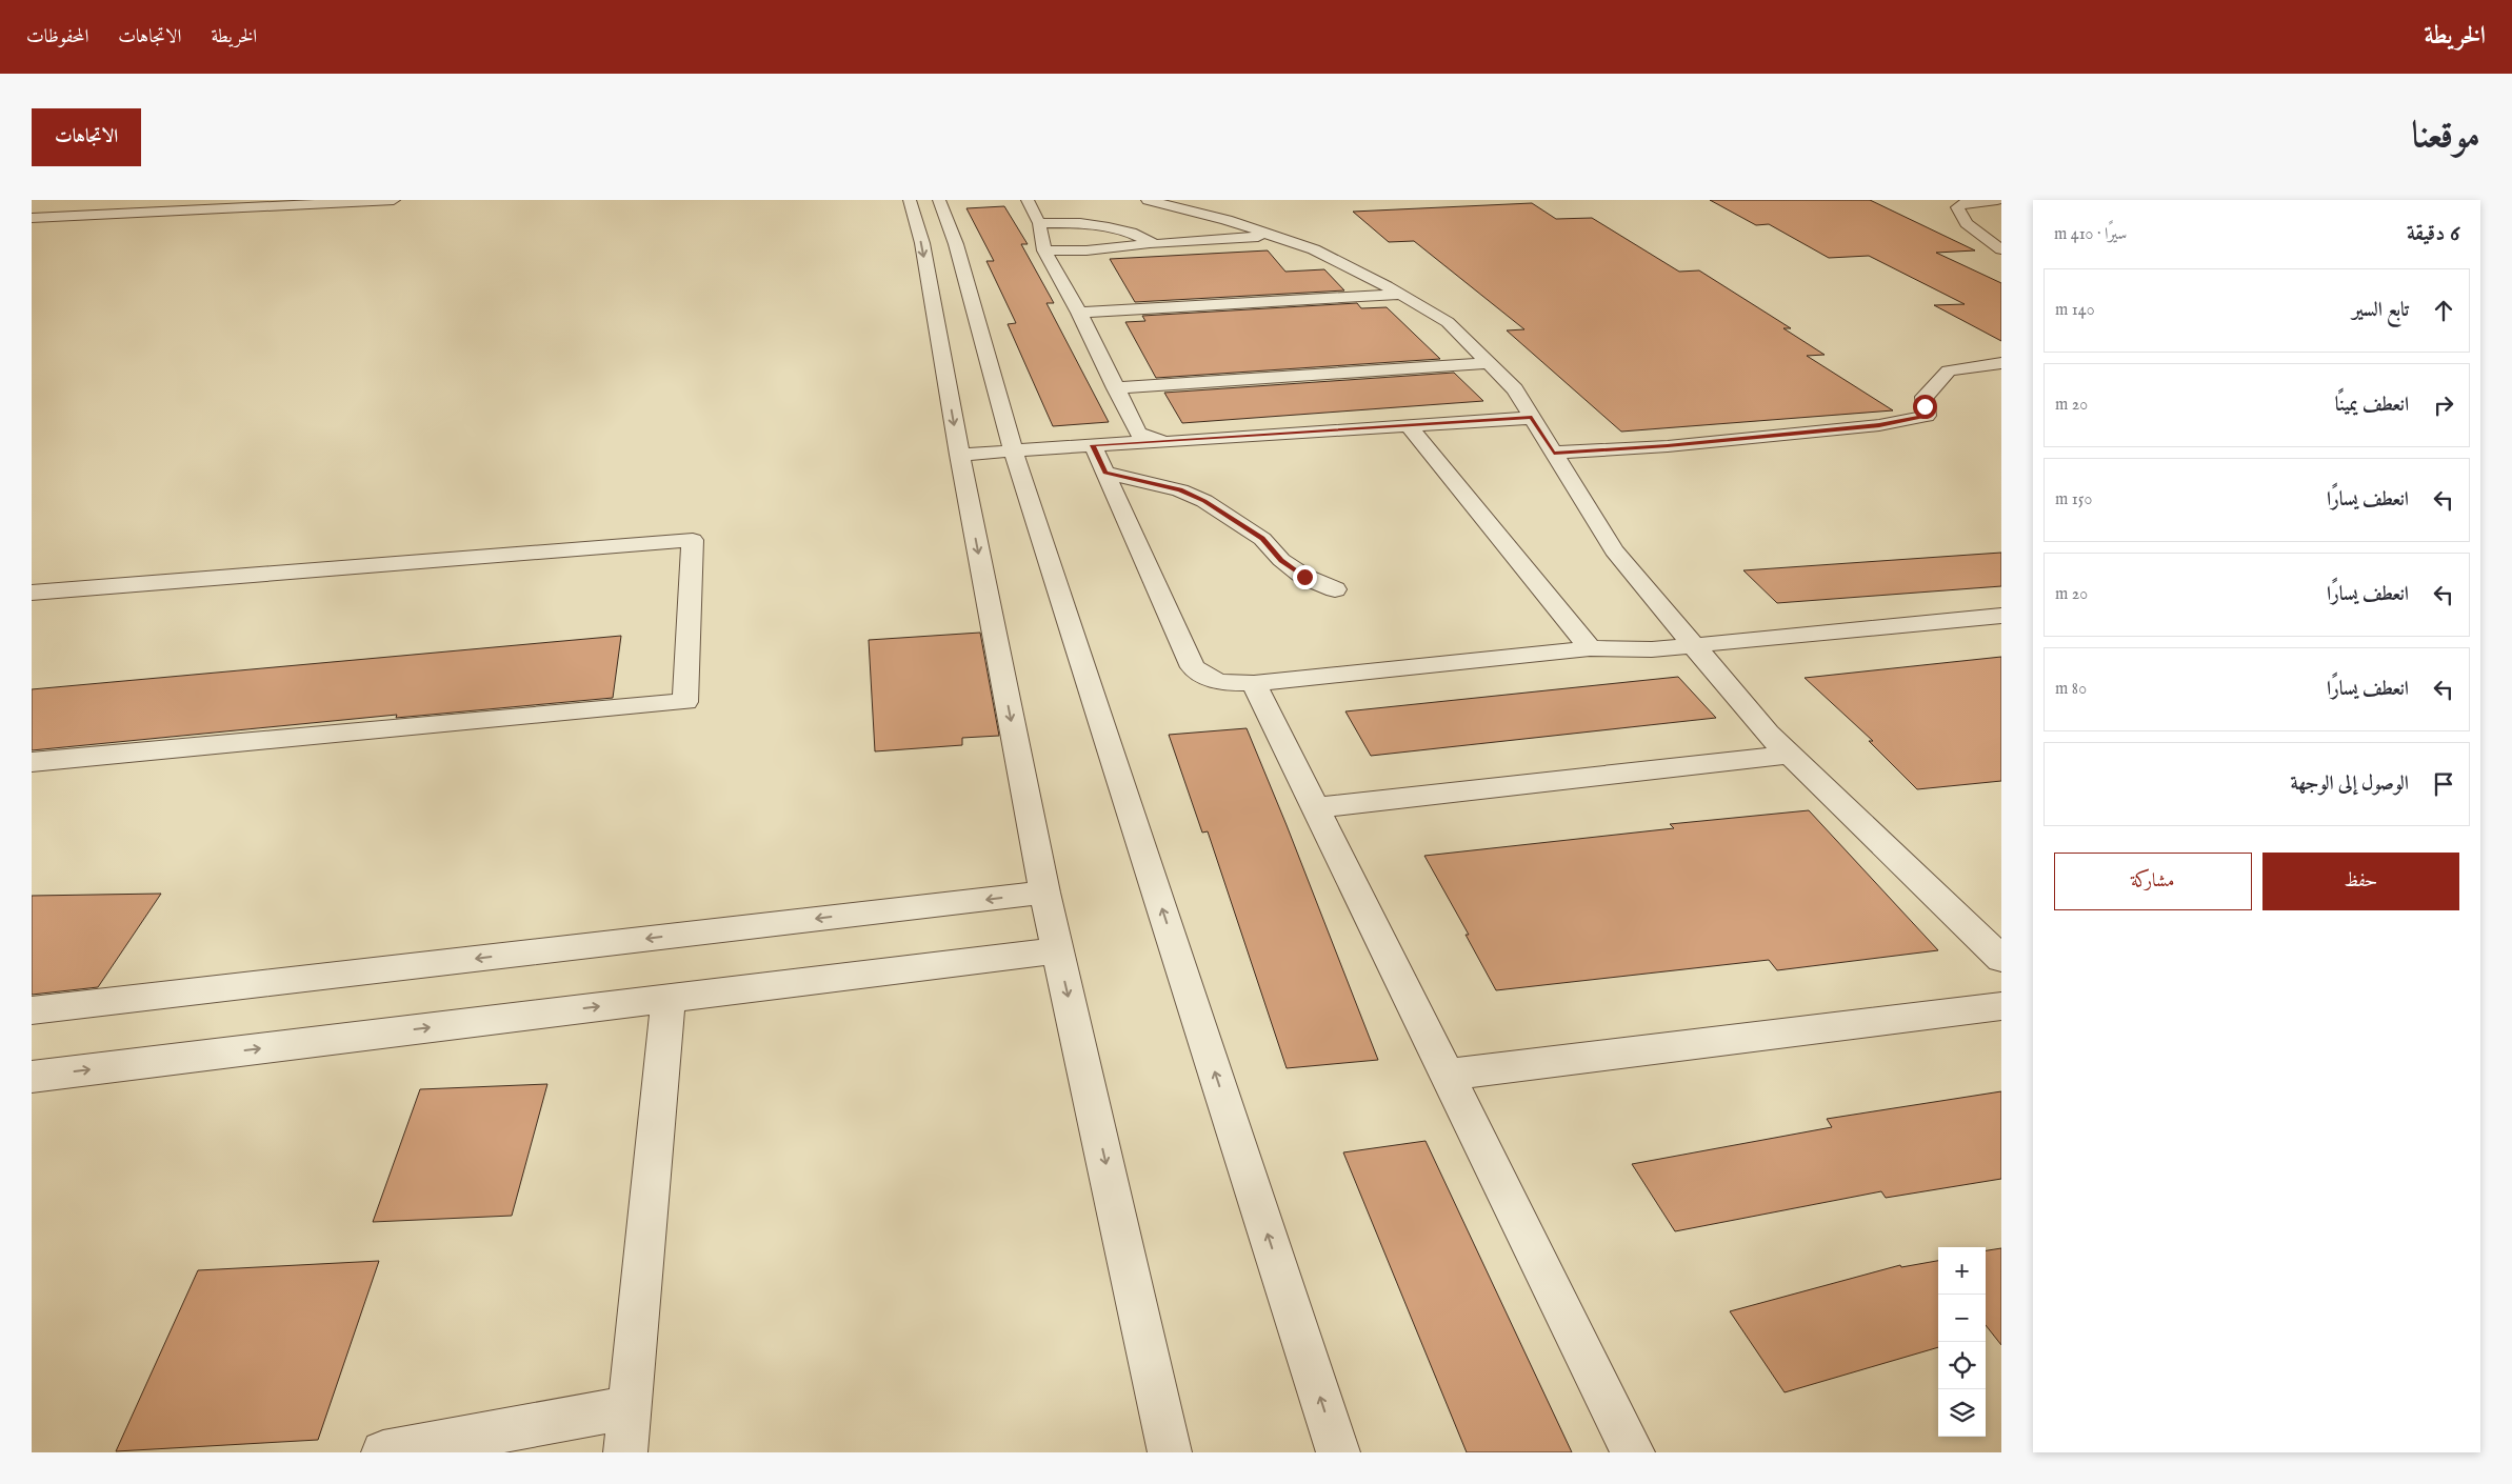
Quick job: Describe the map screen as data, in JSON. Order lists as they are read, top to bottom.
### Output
{
  "page": {
    "header": "الخريطة",
    "nav": ["الخريطة", "الاتجاهات", "المحفوظات"],
    "title": "موقعنا",
    "buttons": [
      "الاتجاهات",
      ["حفظ", "مشاركة"]
    ],
    "heading": ["6 دقيقة", "سيرًا · 410 m"],
    "list": [
      ["تابع السير", "140 m"],
      ["انعطف يمينًا", "20 m"],
      ["انعطف يسارًا", "150 m"],
      ["انعطف يسارًا", "20 m"],
      ["انعطف يسارًا", "80 m"],
      "الوصول إلى الوجهة"
    ],
    "map_buttons": ["+", "−"]
  }
}
